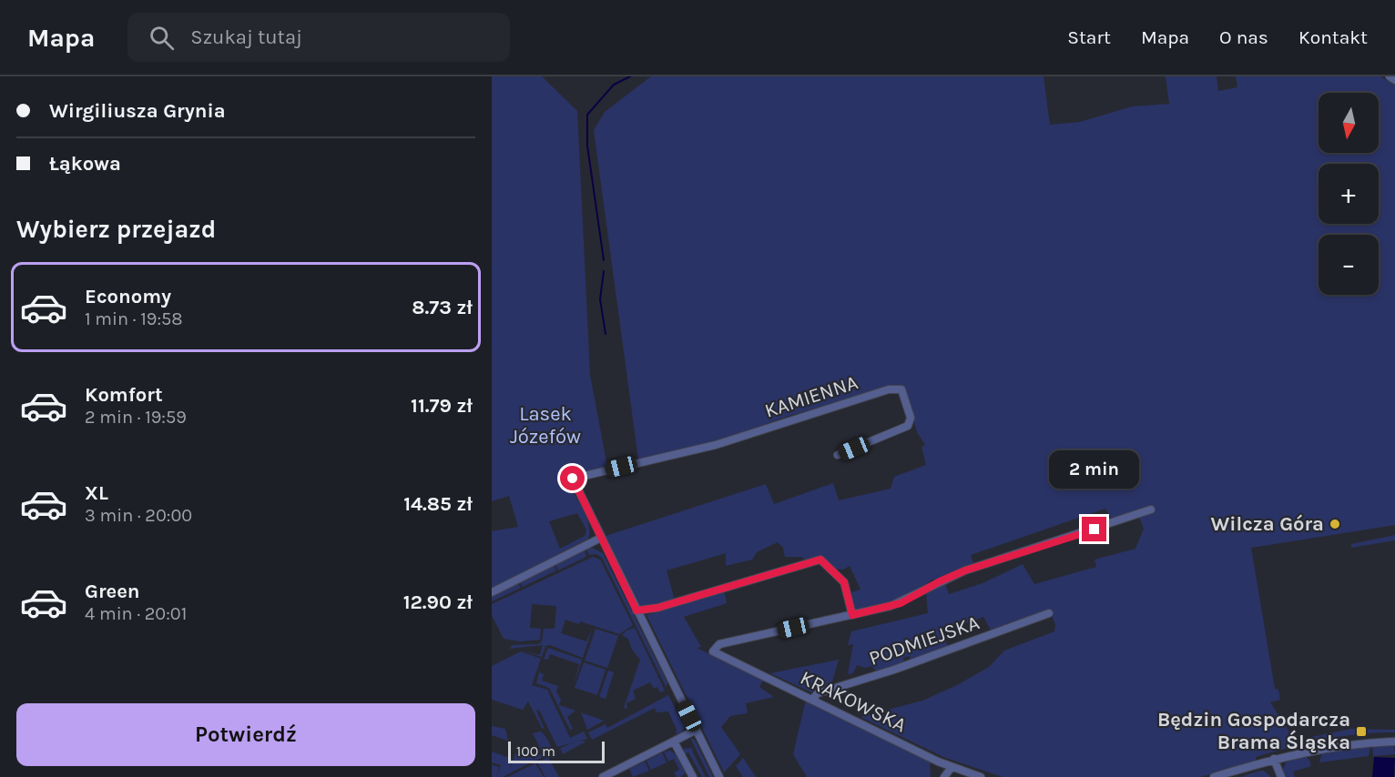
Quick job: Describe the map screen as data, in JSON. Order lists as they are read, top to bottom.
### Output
{
  "streets": {
    "street": ["KAMIENNA", "PODMIEJSKA", "KRAKOWSKA"]
  },
  "crossings": [
    ["PODMIEJSKA", "KRAKOWSKA"]
  ],
  "parks": ["Lasek Józefów"],
  "places": {
    "other": ["Wilcza Góra"],
    "transit": ["Będzin Gospodarcza Brama Śląska"]
  },
  "scale_bar": "100 m",
  "north": "bottom",
  "page": {
    "header": "Mapa",
    "search": "Szukaj tutaj",
    "nav": [
      "Start",
      "Mapa",
      "O nas",
      "Kontakt"
    ],
    "banner": ["Wirgiliusza Grynia", "Łąkowa"],
    "map_buttons": ["+", "−"],
    "heading": "Wybierz przejazd",
    "list": [
      {
        "name": "Economy",
        "note": "1 min · 19:58",
        "value": "8.73 zł"
      },
      {
        "name": "Komfort",
        "note": "2 min · 19:59",
        "value": "11.79 zł"
      },
      {
        "name": "XL",
        "note": "3 min · 20:00",
        "value": "14.85 zł"
      },
      {
        "name": "Green",
        "note": "4 min · 20:01",
        "value": "12.90 zł"
      }
    ],
    "bubble": "2 min",
    "buttons": "Potwierdź",
    "scale": "100 m"
  }
}
